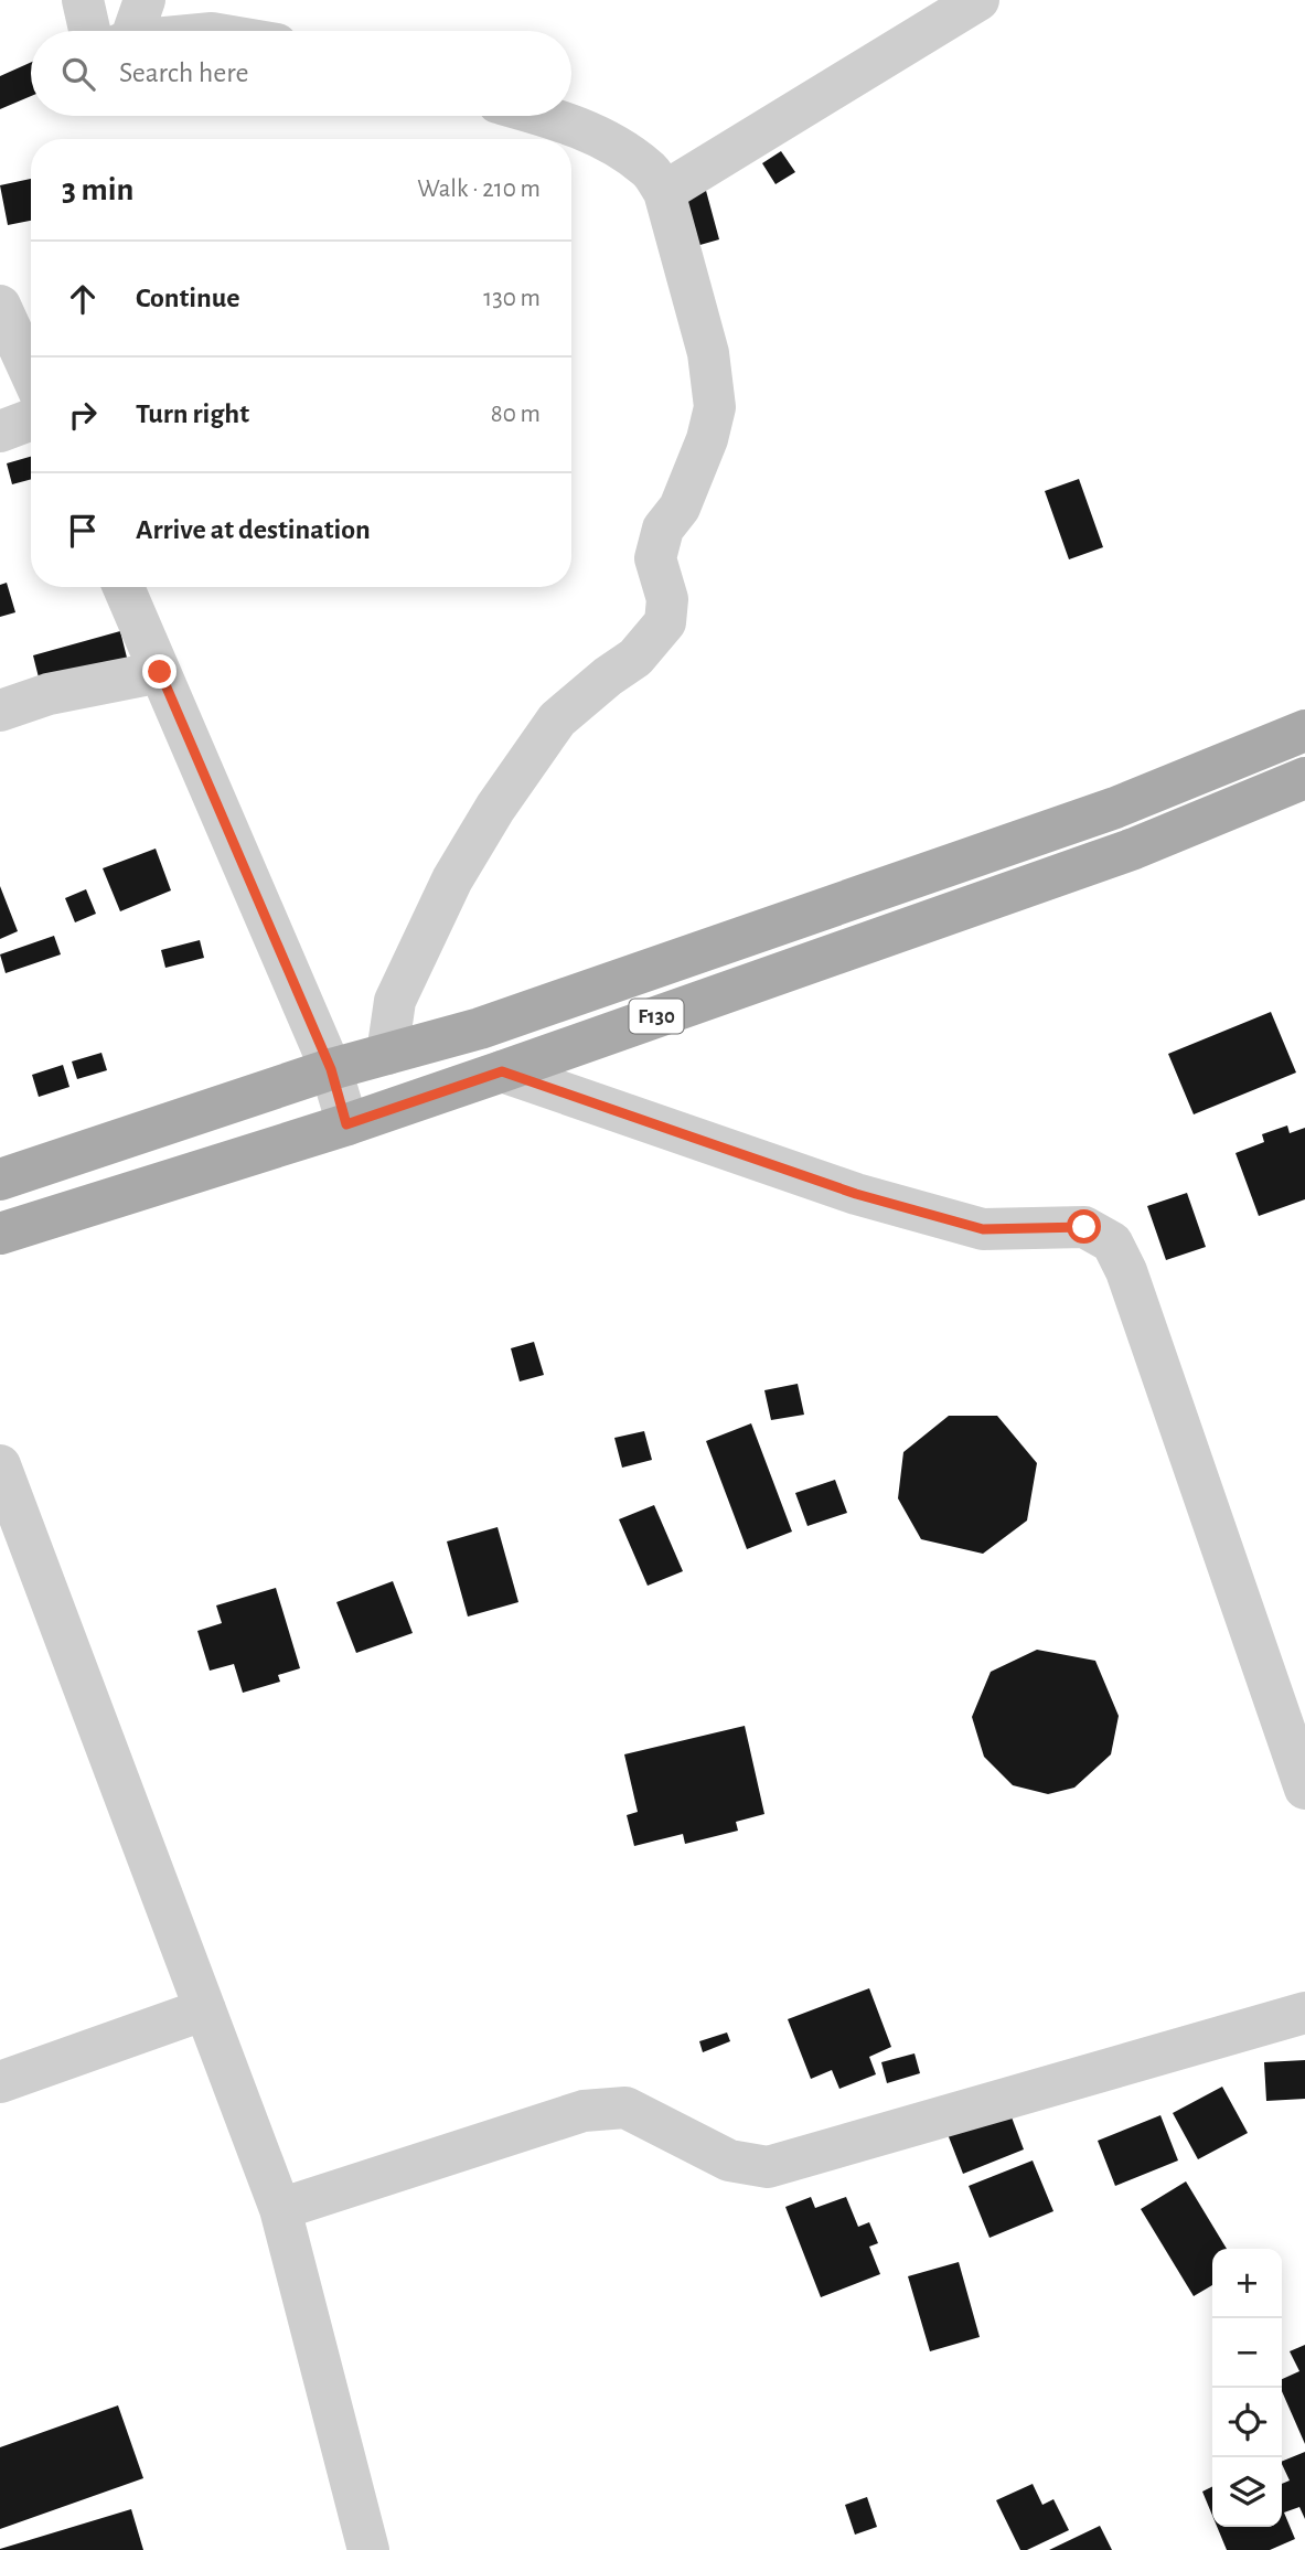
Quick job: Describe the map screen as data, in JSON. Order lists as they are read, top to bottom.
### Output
{
  "streets": {
    "main road": ["F130"]
  },
  "page": {
    "search": "Search here",
    "heading": ["3 min", "Walk · 210 m"],
    "list": [
      ["Continue", "130 m"],
      ["Turn right", "80 m"],
      "Arrive at destination"
    ],
    "map_buttons": ["+", "−"]
  }
}
